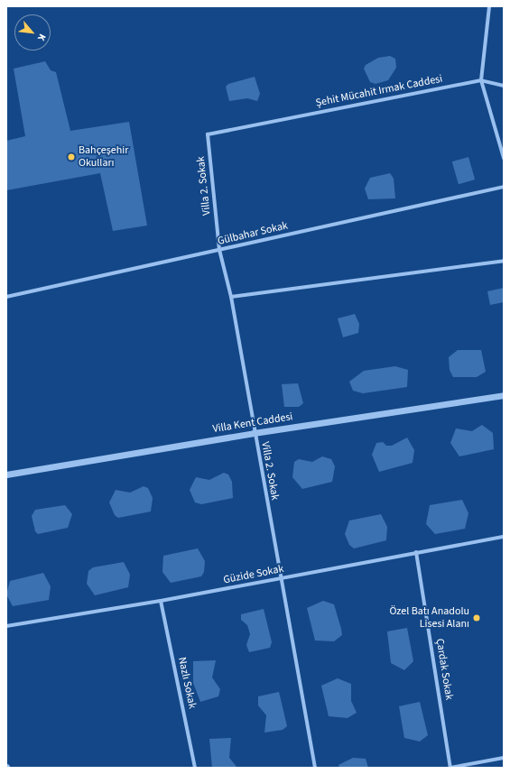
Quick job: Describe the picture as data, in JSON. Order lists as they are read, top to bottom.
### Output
{
  "streets": {
    "street": [
      "Şehit Mücahit Irmak Caddesi",
      "Villa 2. Sokak",
      "Gülbahar Sokak",
      "Villa Kent Caddesi",
      "Güzide Sokak",
      "Çardak Sokak",
      "Nazlı Sokak"
    ]
  },
  "crossings": [
    ["Şehit Mücahit Irmak Caddesi", "Villa 2. Sokak"],
    ["Villa 2. Sokak", "Gülbahar Sokak"],
    ["Villa 2. Sokak", "Villa Kent Caddesi"],
    ["Villa 2. Sokak", "Güzide Sokak"],
    ["Güzide Sokak", "Çardak Sokak"],
    ["Güzide Sokak", "Nazlı Sokak"]
  ],
  "places": ["Bahçeşehir Okulları", "Özel Batı Anadolu Lisesi Alanı"],
  "north": "bottom right"
}
